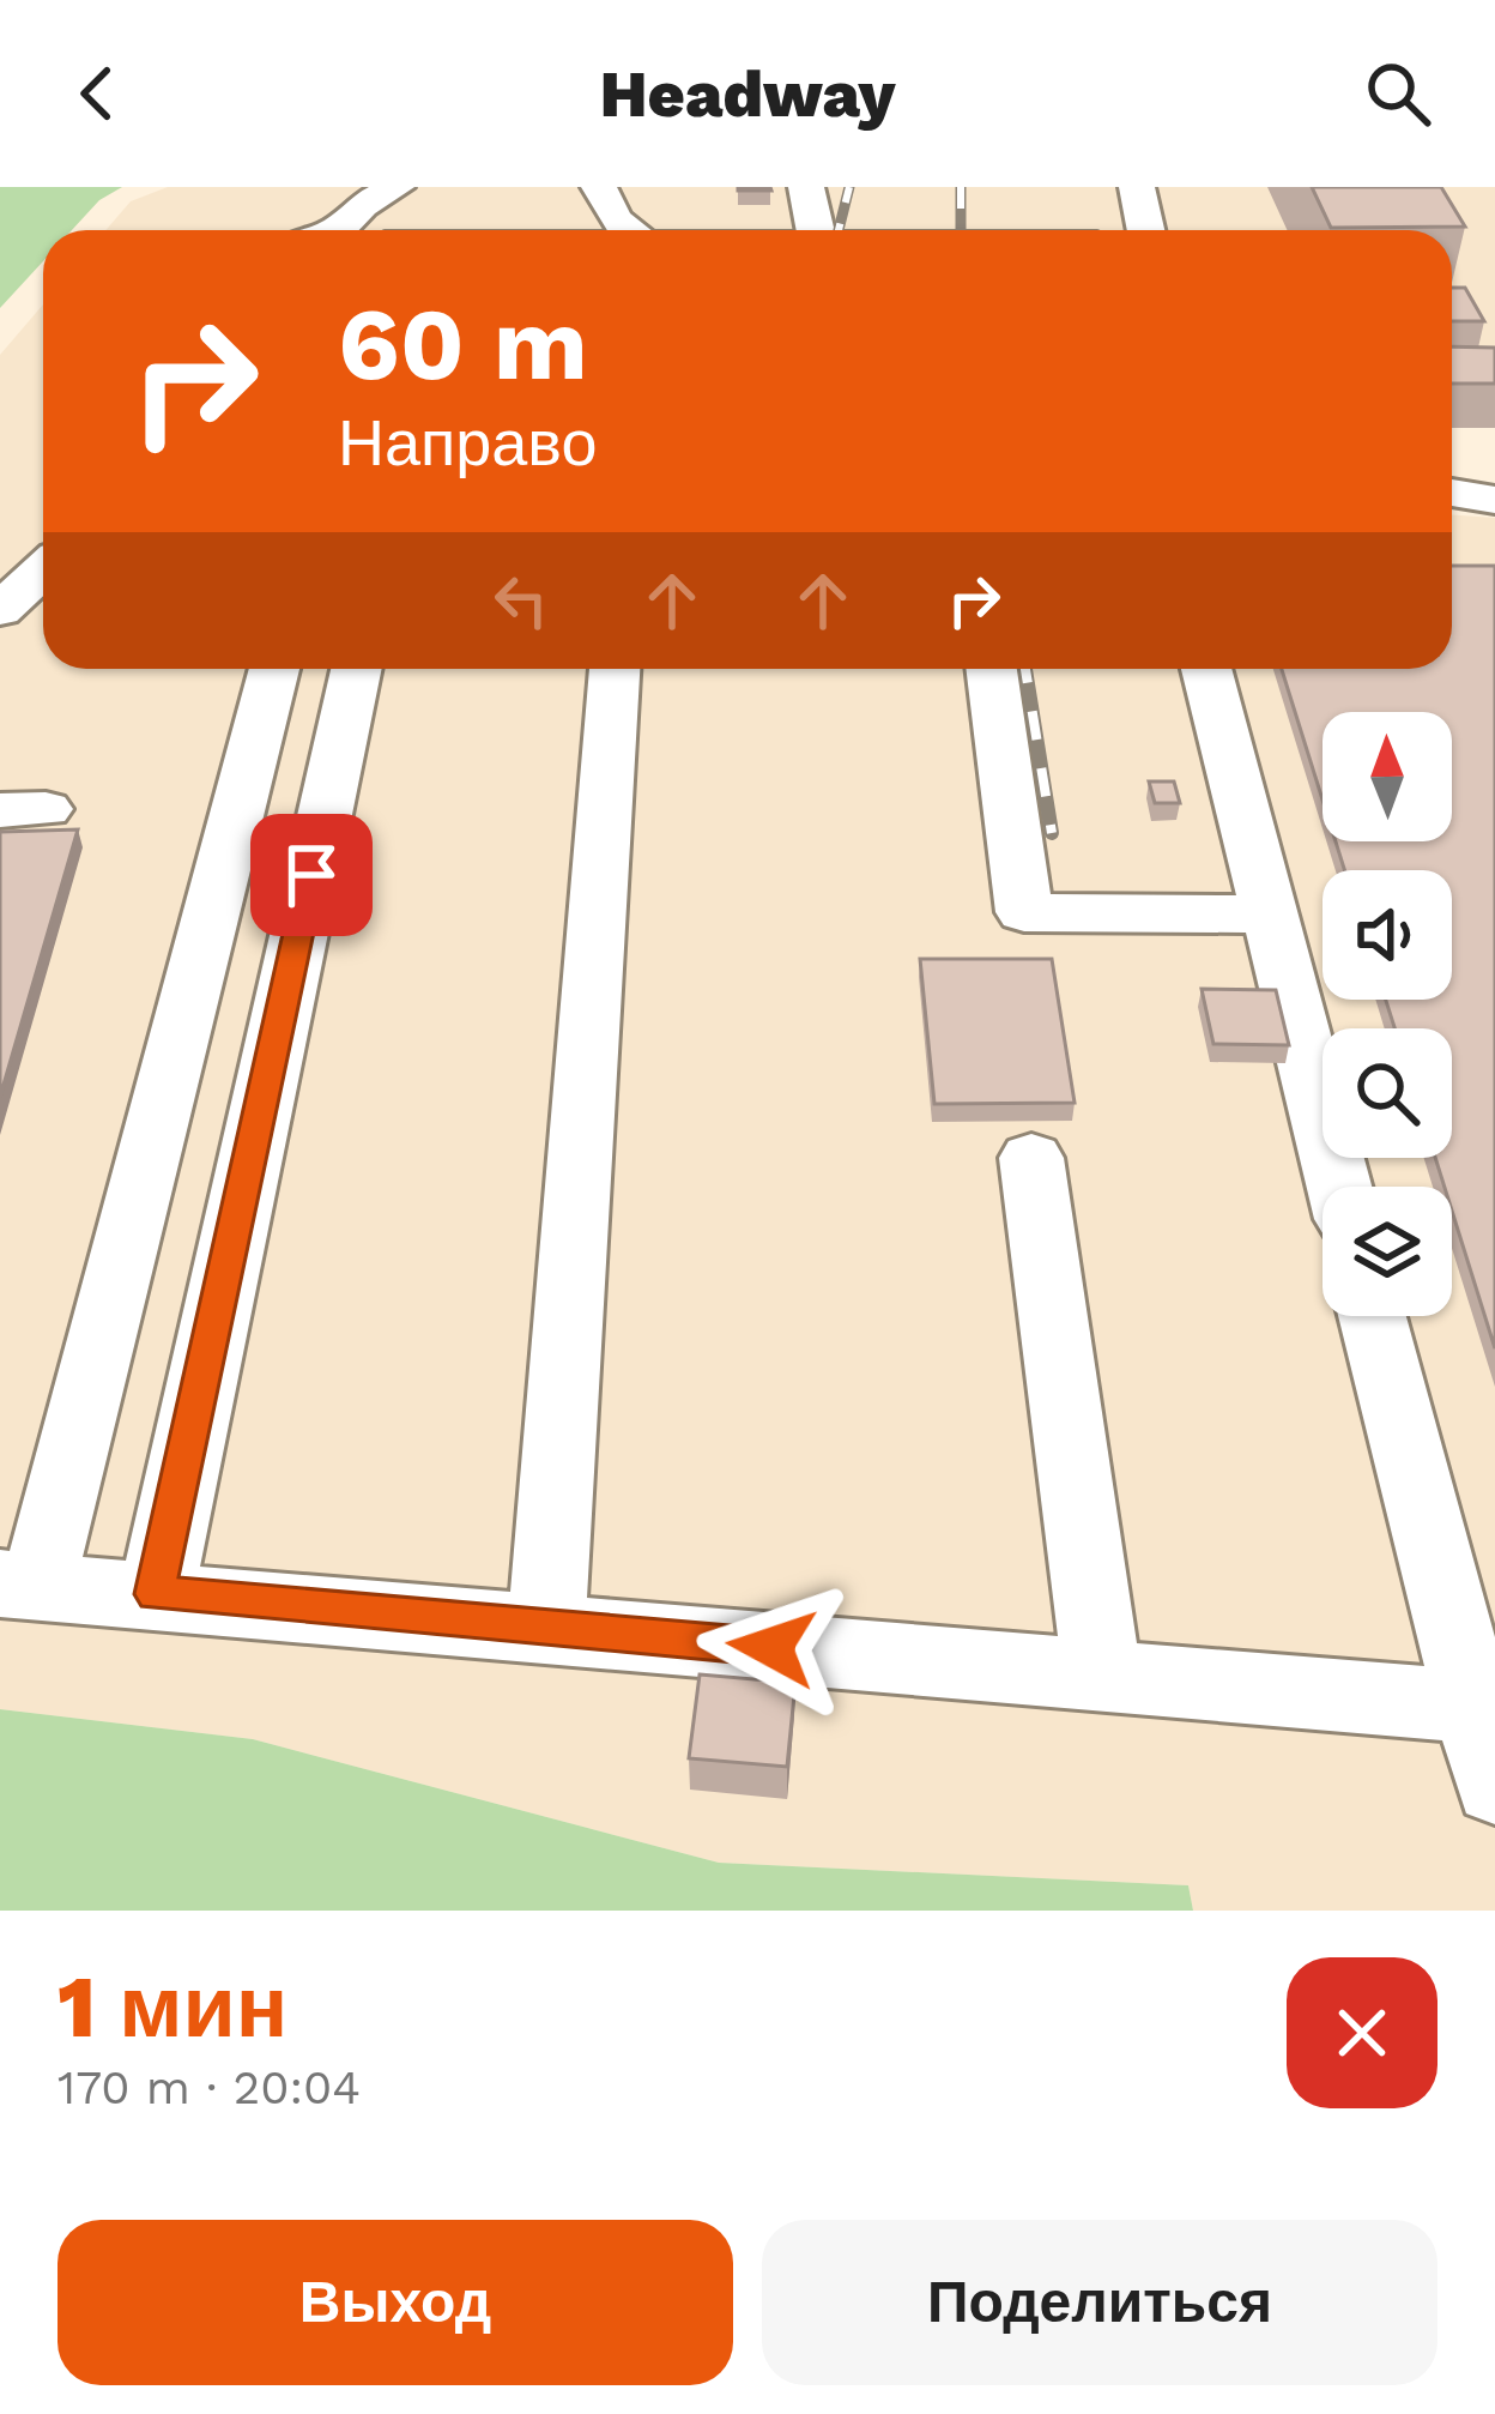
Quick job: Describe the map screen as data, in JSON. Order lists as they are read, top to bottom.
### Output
{
  "north": "top",
  "page": {
    "header": "Headway",
    "turn": ["60 m", "Направо"],
    "heading": ["1 мин", "170 m · 20:04"],
    "buttons": ["Выход", "Поделиться"]
  }
}
